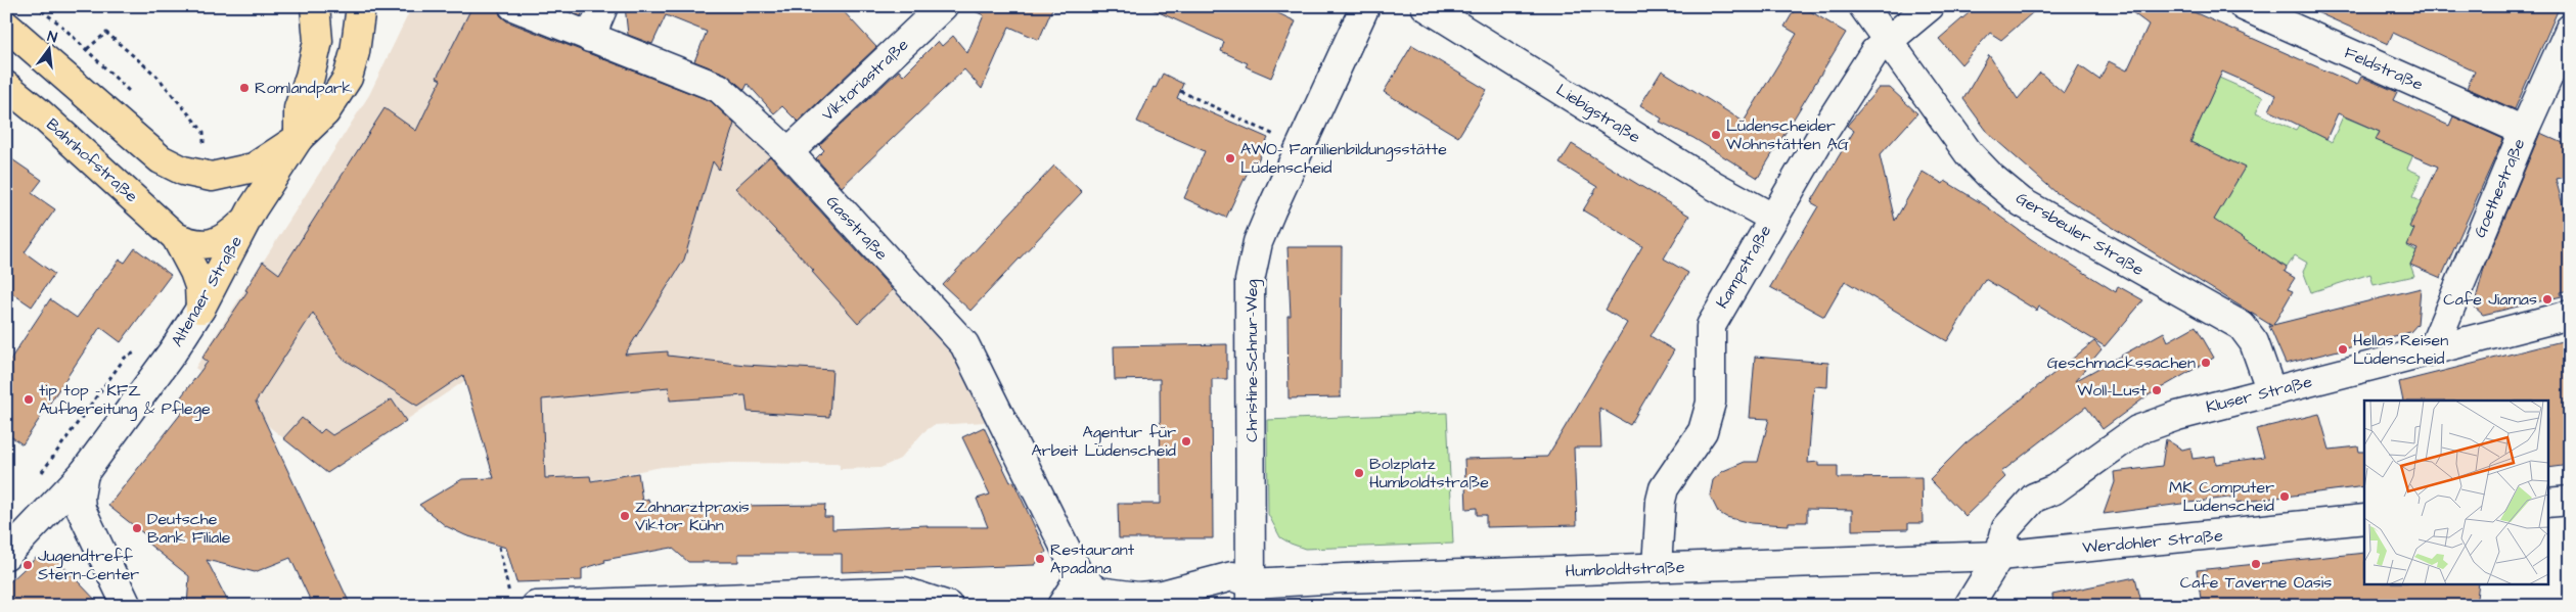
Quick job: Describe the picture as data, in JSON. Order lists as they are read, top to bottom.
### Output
{
  "streets": {
    "main road": ["Bahnhofstraße", "Altenaer Straße"],
    "street": [
      "Feldstraße",
      "Viktoriastraße",
      "Liebigstraße",
      "Goethestraße",
      "Gasstraße",
      "Gersbeuler Straße",
      "Kampstraße",
      "Christine-Schnur-Weg",
      "Kluser Straße",
      "Werdohler Straße",
      "Humboldtstraße"
    ]
  },
  "crossings": [
    ["Feldstraße", "Goethestraße"],
    ["Viktoriastraße", "Gasstraße"],
    ["Liebigstraße", "Kampstraße"],
    ["Bahnhofstraße", "Altenaer Straße"],
    ["Goethestraße", "Kluser Straße"],
    ["Gasstraße", "Humboldtstraße"],
    ["Gersbeuler Straße", "Kampstraße"],
    ["Gersbeuler Straße", "Kluser Straße"],
    ["Kampstraße", "Humboldtstraße"],
    ["Christine-Schnur-Weg", "Humboldtstraße"],
    ["Kluser Straße", "Werdohler Straße"],
    ["Kluser Straße", "Humboldtstraße"],
    ["Werdohler Straße", "Humboldtstraße"]
  ],
  "places": [
    "Romlandpark",
    "Lüdenscheider Wohnstätten AG",
    "AWO- Familienbildungsstätte Lüdenscheid",
    "Cafe Jiamas",
    "Hellas Reisen Lüdenscheid",
    "Geschmackssachen",
    "Woll-Lust",
    "tip top - KFZ Aufbereitung & Pflege",
    "Agentur für Arbeit Lüdenscheid",
    "Bolzplatz Humboldtstraße",
    "MK Computer Lüdenscheid",
    "Zahnarztpraxis Viktor Kühn",
    "Deutsche Bank Filiale",
    "Restaurant Apadana",
    "Cafe Taverne Oasis",
    "Jugendtreff Stern-Center"
  ],
  "north": "top"
}
